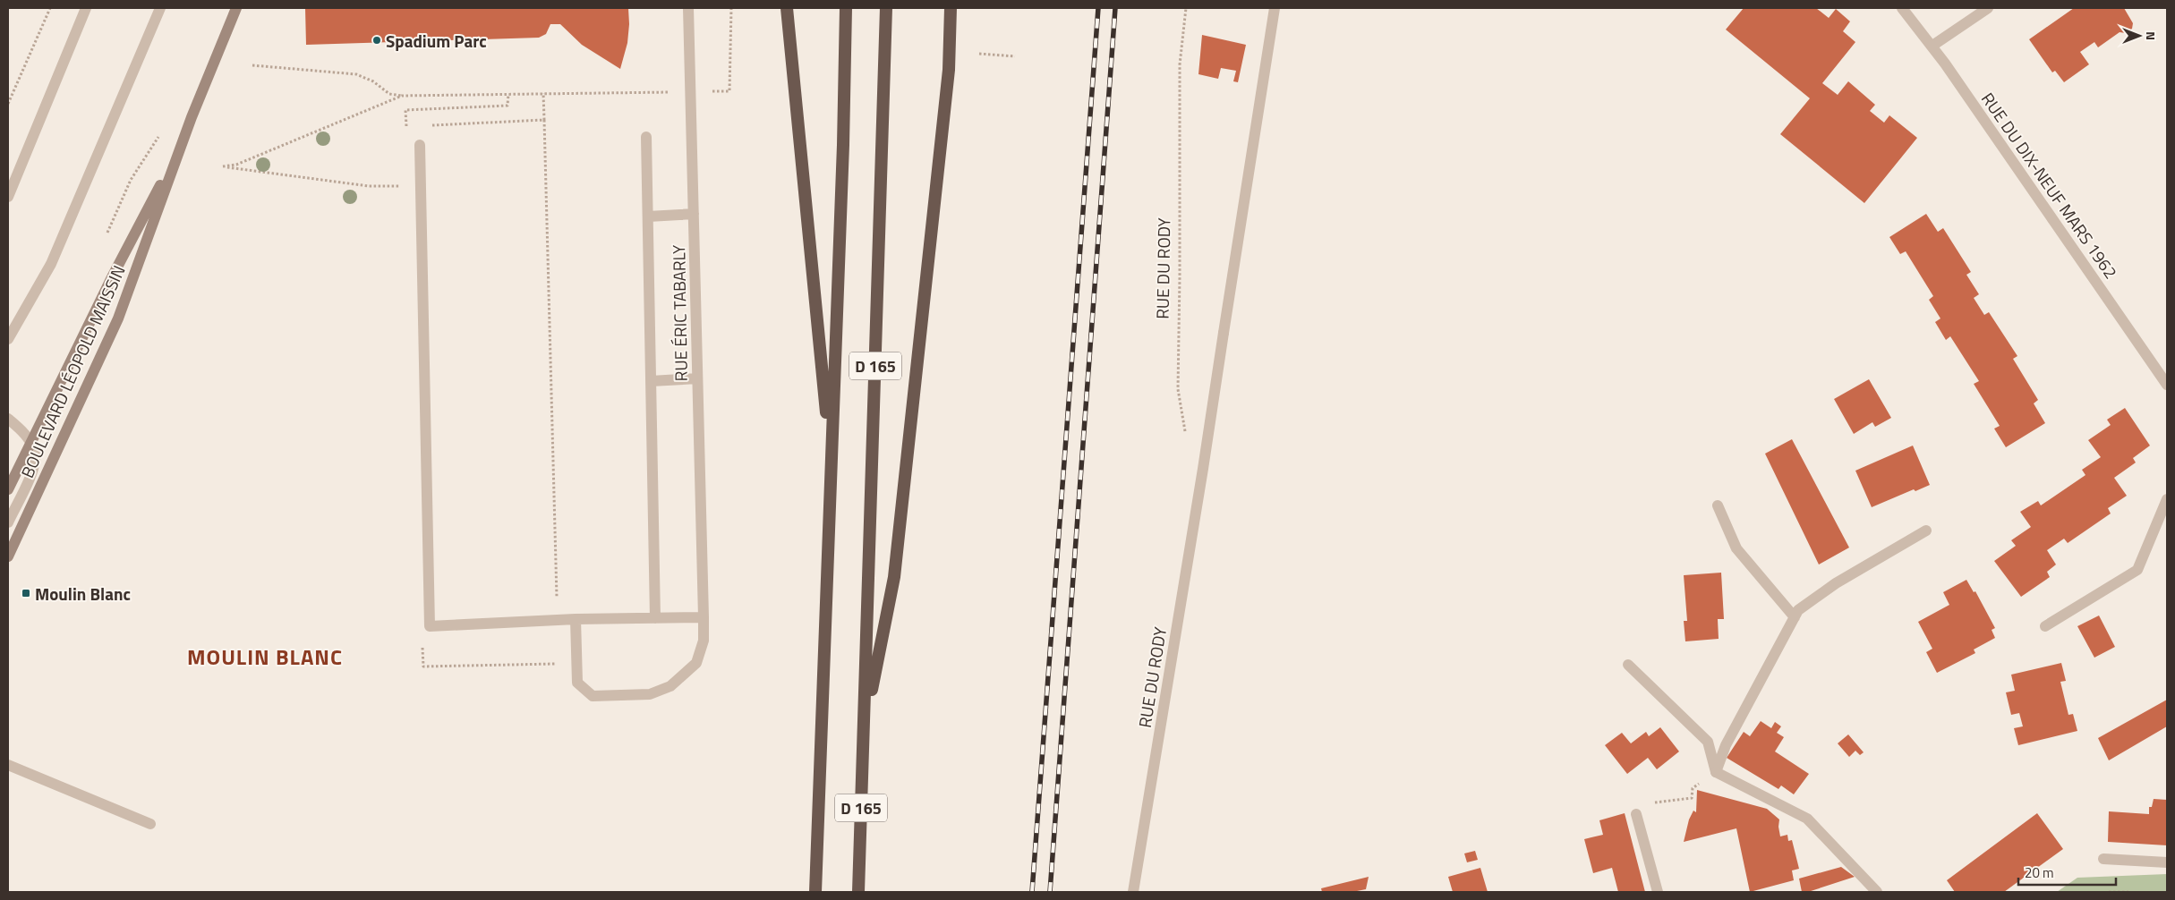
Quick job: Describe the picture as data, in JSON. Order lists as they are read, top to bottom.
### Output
{
  "streets": {
    "highway": ["D 165"],
    "main road": ["BOULEVARD LÉOPOLD MAISSIN"],
    "street": ["RUE DU DIX-NEUF MARS 1962", "RUE DU RODY", "RUE ÉRIC TABARLY"]
  },
  "districts": ["MOULIN BLANC"],
  "places": {
    "other": ["Spadium Parc"],
    "transit": ["Moulin Blanc"]
  },
  "scale_bar": "20 m",
  "north": "right"
}
